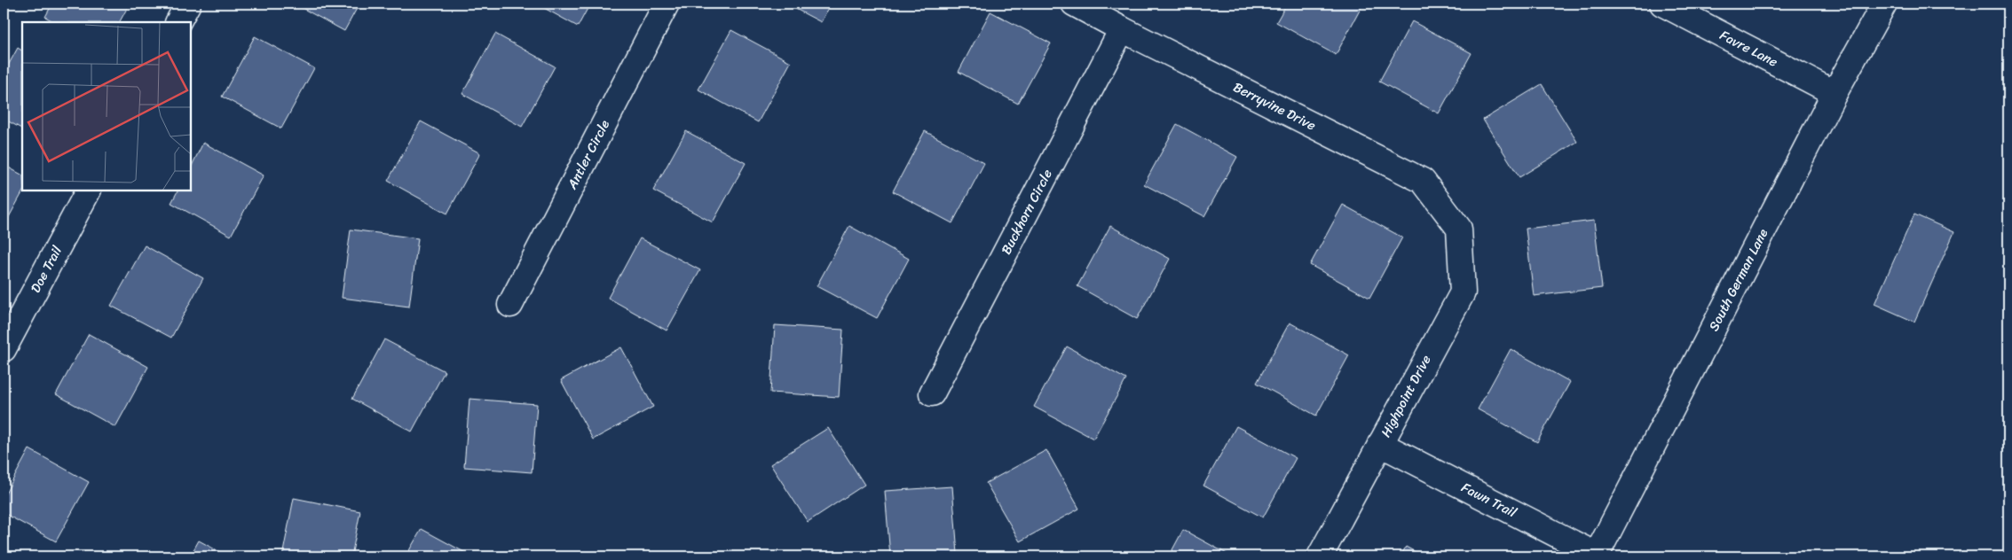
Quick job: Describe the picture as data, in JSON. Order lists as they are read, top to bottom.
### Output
{
  "streets": {
    "street": [
      "Favre Lane",
      "Berryvine Drive",
      "Antler Circle",
      "Buckhorn Circle",
      "Doe Trail",
      "South German Lane",
      "Highpoint Drive",
      "Fawn Trail"
    ]
  },
  "crossings": [
    ["Favre Lane", "South German Lane"],
    ["Berryvine Drive", "Buckhorn Circle"],
    ["Berryvine Drive", "Highpoint Drive"],
    ["South German Lane", "Fawn Trail"],
    ["Highpoint Drive", "Fawn Trail"]
  ]
}
